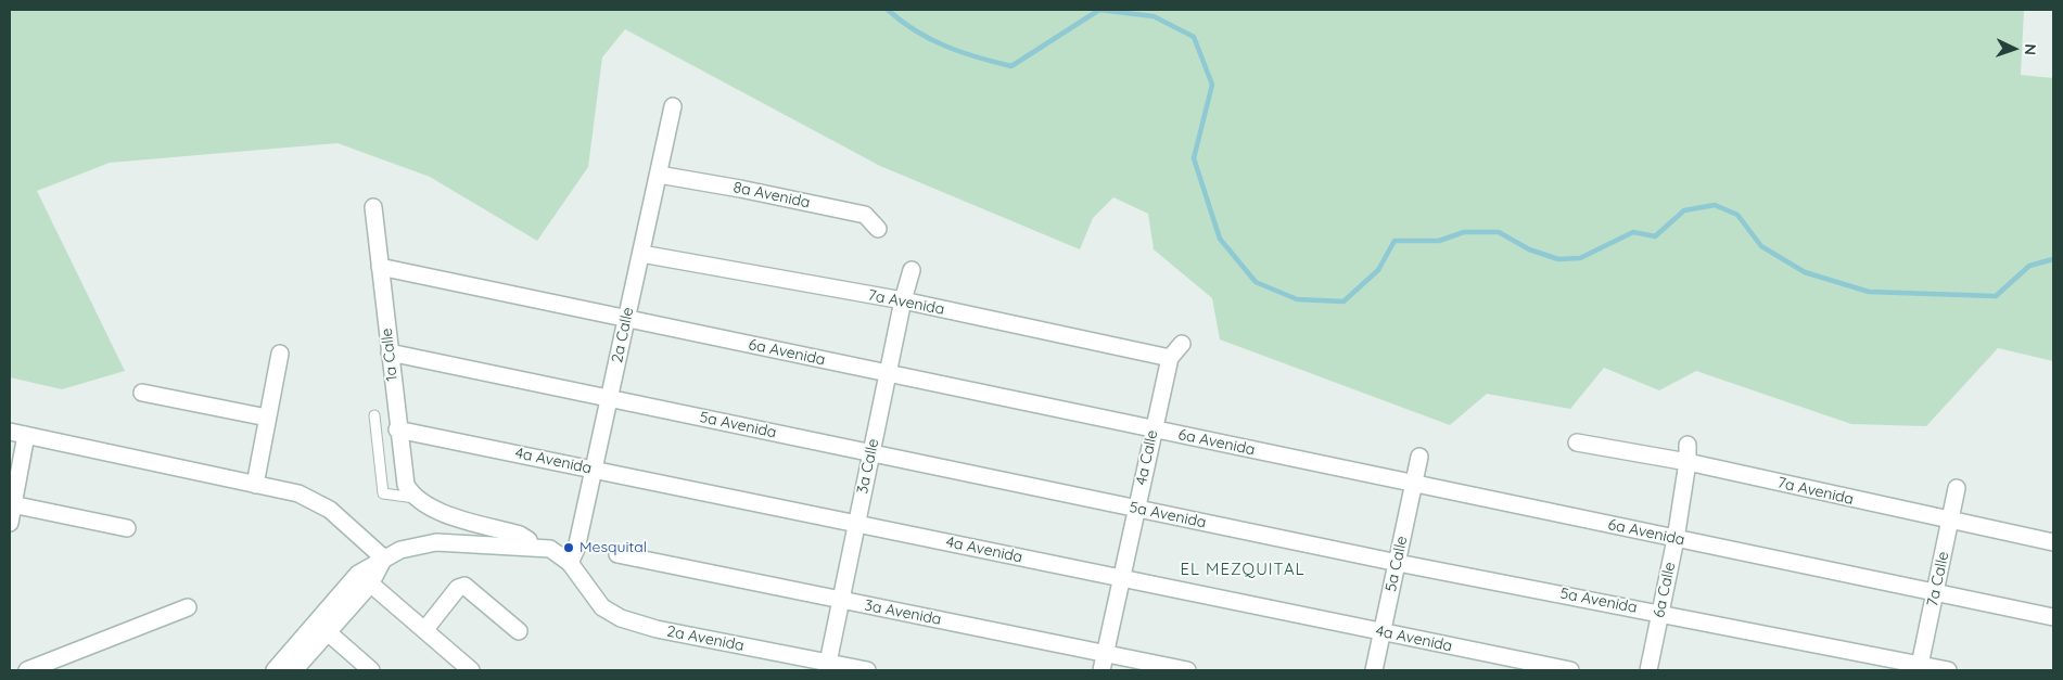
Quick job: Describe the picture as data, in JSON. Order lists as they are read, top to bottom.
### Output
{
  "streets": {
    "street": [
      "8a Avenida",
      "7a Avenida",
      "2a Calle",
      "6a Avenida",
      "1a Calle",
      "5a Avenida",
      "4a Calle",
      "4a Avenida",
      "3a Calle",
      "5a Calle",
      "7a Calle",
      "6a Calle",
      "3a Avenida",
      "2a Avenida"
    ]
  },
  "crossings": [
    ["8a Avenida", "2a Calle"],
    ["7a Avenida", "2a Calle"],
    ["7a Avenida", "4a Calle"],
    ["7a Avenida", "3a Calle"],
    ["7a Avenida", "7a Calle"],
    ["7a Avenida", "6a Calle"],
    ["2a Calle", "6a Avenida"],
    ["2a Calle", "5a Avenida"],
    ["2a Calle", "4a Avenida"],
    ["2a Calle", "2a Avenida"],
    ["6a Avenida", "1a Calle"],
    ["6a Avenida", "4a Calle"],
    ["6a Avenida", "3a Calle"],
    ["6a Avenida", "5a Calle"],
    ["6a Avenida", "7a Calle"],
    ["6a Avenida", "6a Calle"],
    ["1a Calle", "5a Avenida"],
    ["1a Calle", "4a Avenida"],
    ["5a Avenida", "4a Calle"],
    ["5a Avenida", "3a Calle"],
    ["5a Avenida", "5a Calle"],
    ["5a Avenida", "7a Calle"],
    ["5a Avenida", "6a Calle"],
    ["4a Calle", "4a Avenida"],
    ["4a Calle", "3a Avenida"],
    ["4a Avenida", "3a Calle"],
    ["4a Avenida", "5a Calle"],
    ["3a Calle", "3a Avenida"],
    ["3a Calle", "2a Avenida"]
  ],
  "districts": ["EL MEZQUITAL"],
  "places": ["Mesquital"],
  "north": "right"
}
